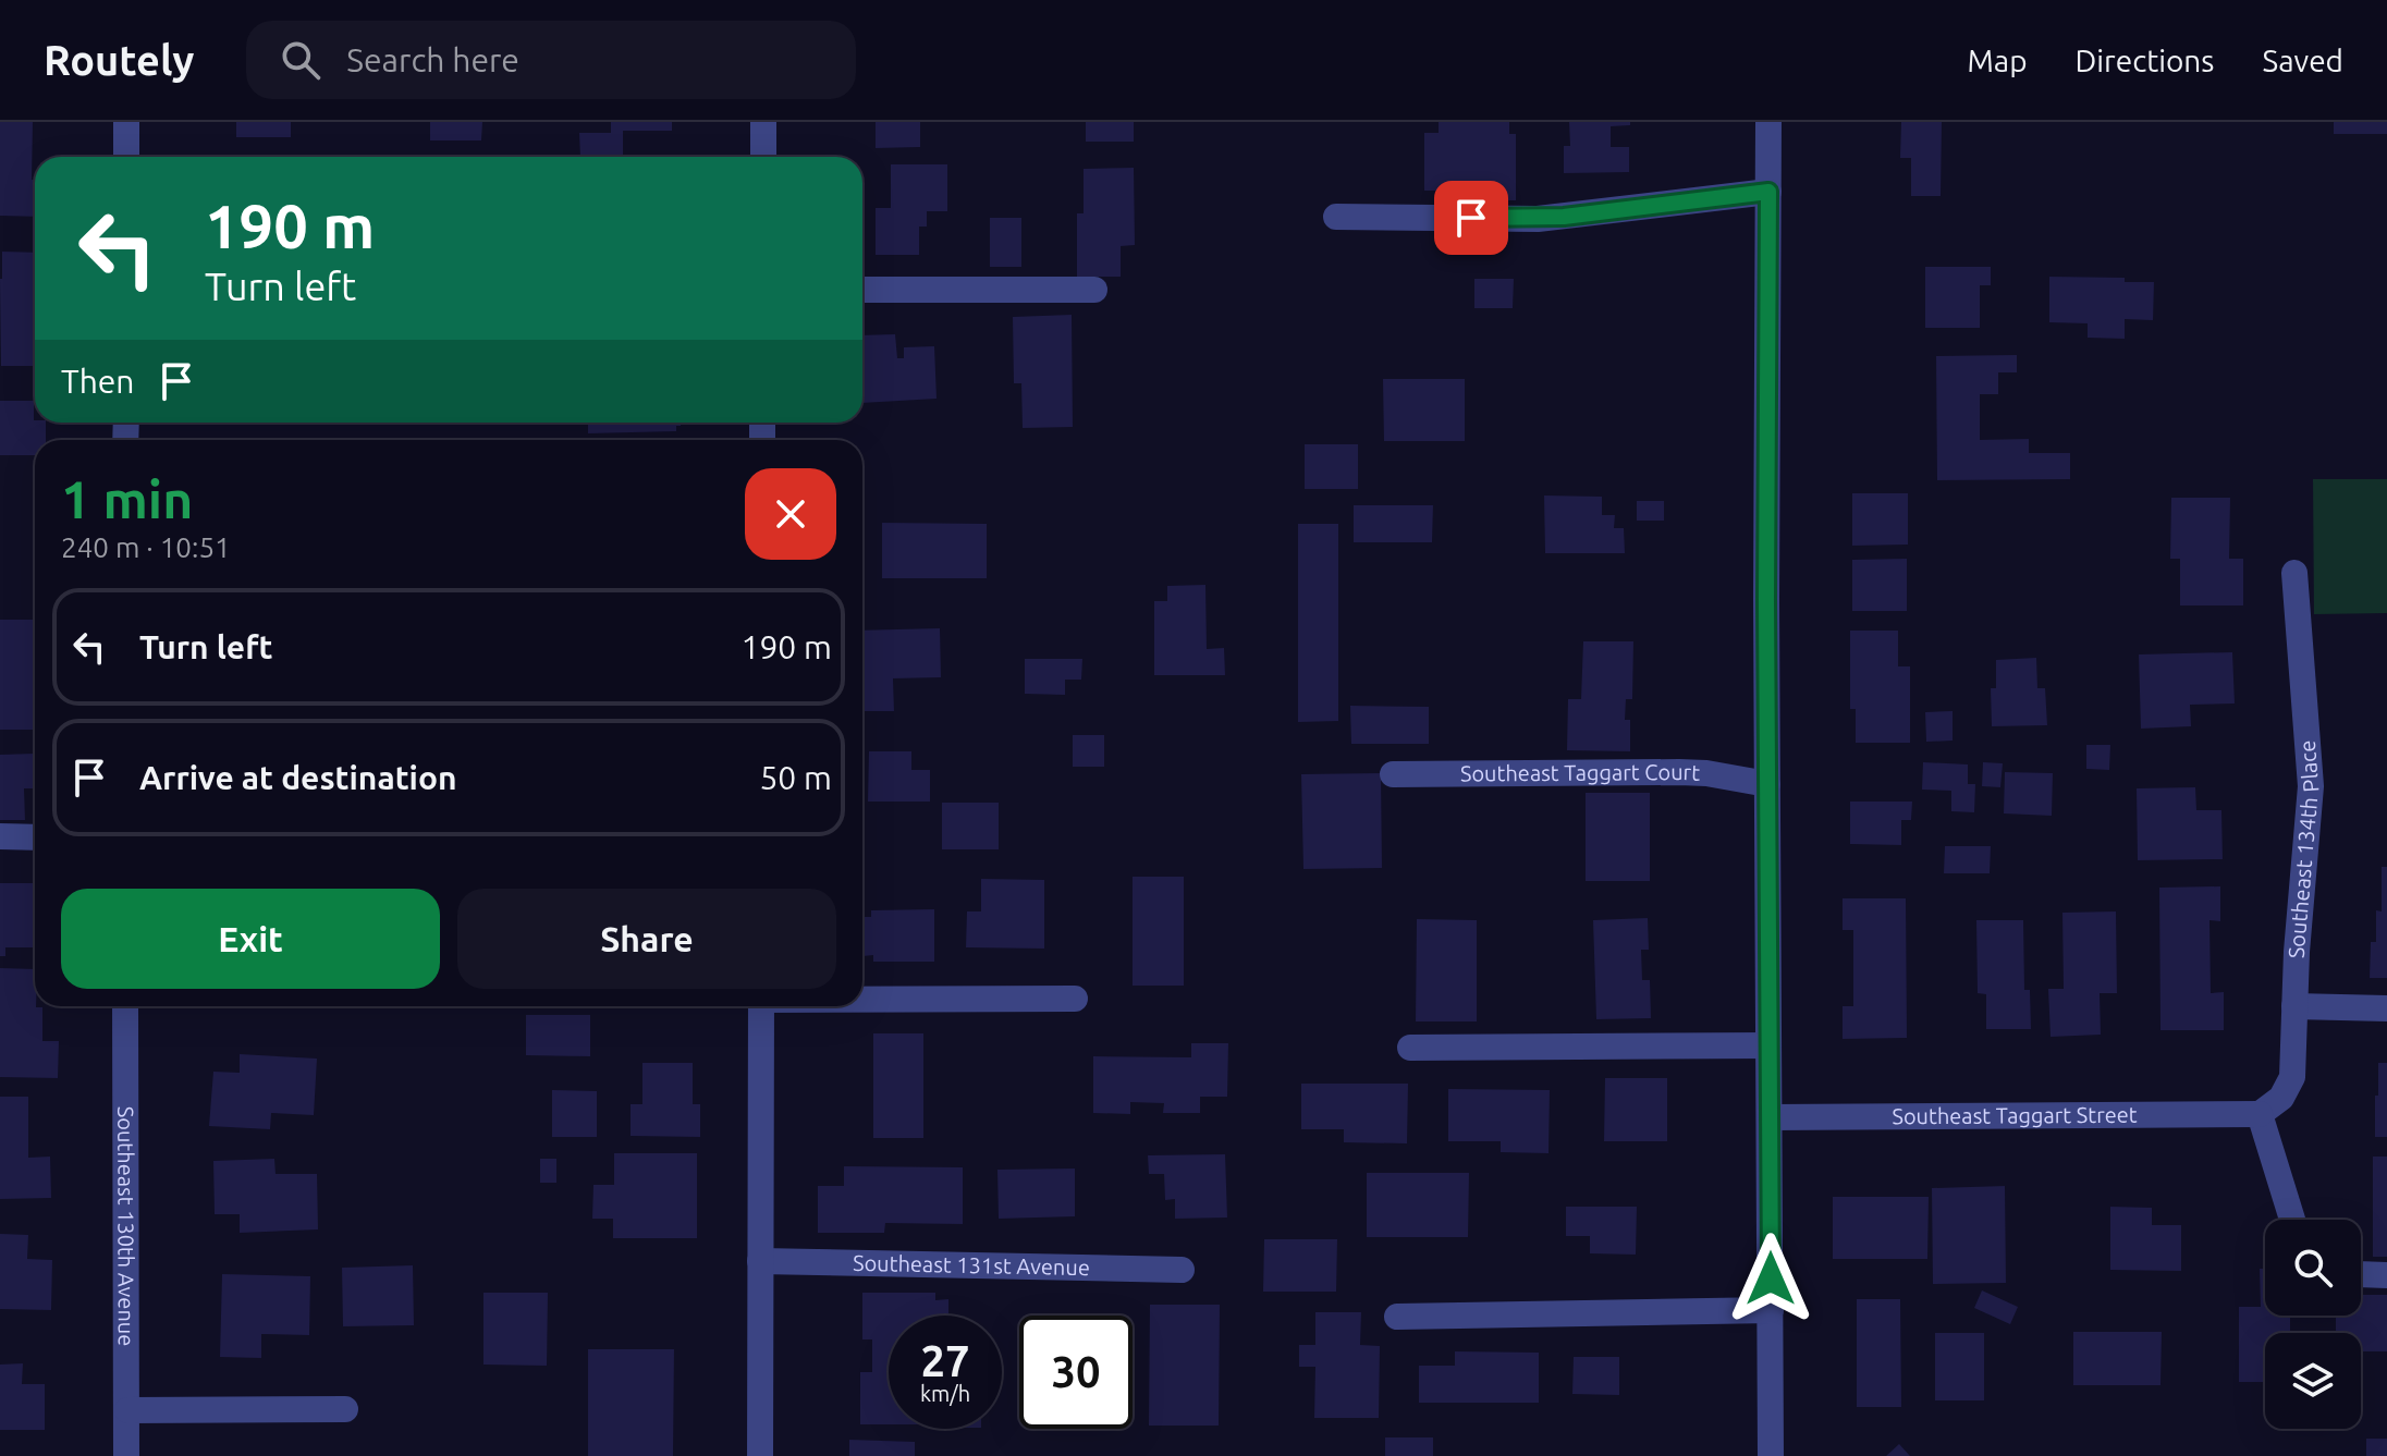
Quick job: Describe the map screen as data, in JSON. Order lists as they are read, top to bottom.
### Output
{
  "streets": {
    "street": [
      "Southeast Taggart Court",
      "Southeast 134th Place",
      "Southeast Taggart Street",
      "Southeast 130th Avenue",
      "Southeast 131st Avenue"
    ]
  },
  "crossings": [
    ["Southeast 134th Place", "Southeast Taggart Street"]
  ],
  "page": {
    "header": "Routely",
    "search": "Search here",
    "nav": ["Map", "Directions", "Saved"],
    "turn": ["190 m", "Turn left"],
    "then": "Then",
    "heading": ["1 min", "240 m · 10:51"],
    "list": [
      {
        "name": "Turn left",
        "value": "190 m"
      },
      {
        "name": "Arrive at destination",
        "value": "50 m"
      }
    ],
    "buttons": ["Exit", "Share"],
    "speed": "27 km/h",
    "limit": "30"
  }
}
